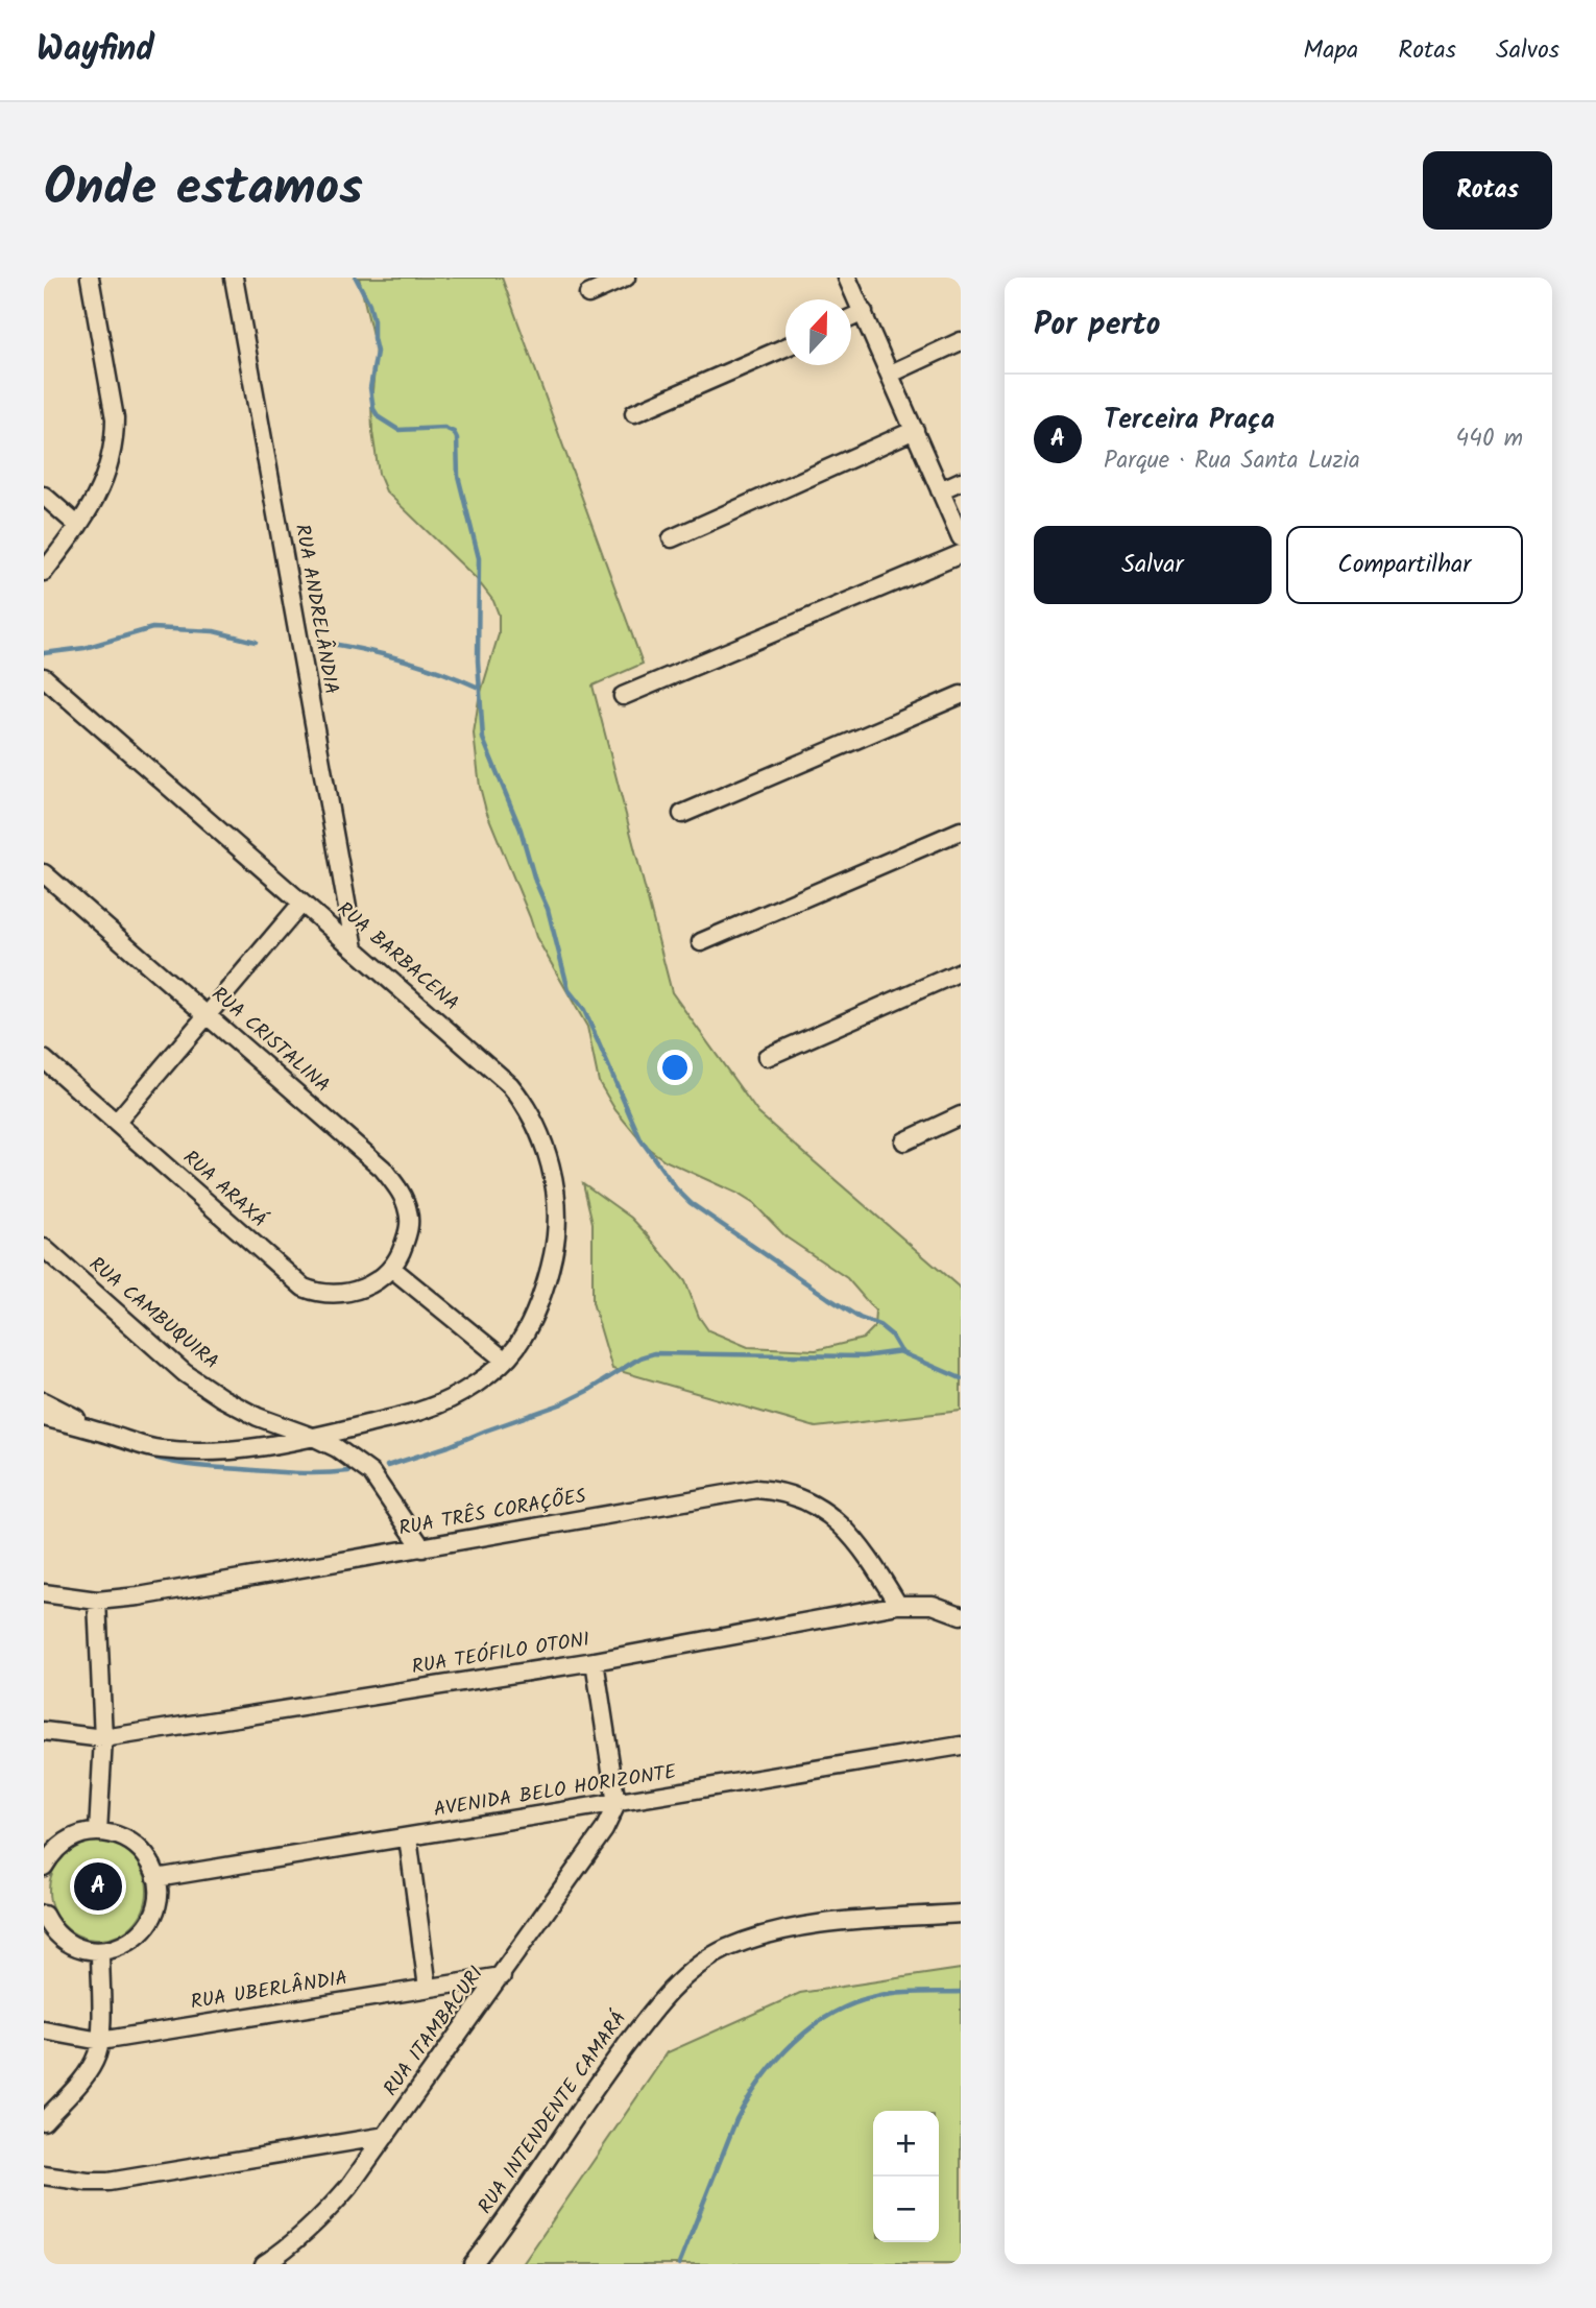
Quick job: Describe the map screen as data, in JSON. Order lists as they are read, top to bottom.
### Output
{
  "streets": {
    "street": [
      "RUA ANDRELÂNDIA",
      "RUA BARBACENA",
      "RUA CRISTALINA",
      "RUA ARAXÁ",
      "RUA CAMBUQUIRA",
      "RUA TRÊS CORAÇÕES",
      "RUA TEÓFILO OTONI",
      "AVENIDA BELO HORIZONTE",
      "RUA UBERLÂNDIA",
      "RUA ITAMBACURI",
      "RUA INTENDENTE CAMARÁ"
    ]
  },
  "crossings": [
    ["RUA ANDRELÂNDIA", "RUA BARBACENA"],
    ["RUA CRISTALINA", "RUA ARAXÁ"],
    ["RUA CAMBUQUIRA", "RUA TRÊS CORAÇÕES"],
    ["RUA TRÊS CORAÇÕES", "RUA TEÓFILO OTONI"],
    ["AVENIDA BELO HORIZONTE", "RUA ITAMBACURI"],
    ["RUA UBERLÂNDIA", "RUA ITAMBACURI"]
  ],
  "north": "top",
  "page": {
    "header": "Wayfind",
    "nav": ["Mapa", "Rotas", "Salvos"],
    "title": "Onde estamos",
    "buttons": [
      "Rotas",
      ["Salvar", "Compartilhar"]
    ],
    "heading": "Por perto",
    "list": [
      {
        "mark": "A",
        "name": "Terceira Praça",
        "note": "Parque · Rua Santa Luzia",
        "value": "440 m"
      }
    ],
    "pins": "A",
    "map_buttons": ["+", "−"]
  }
}
